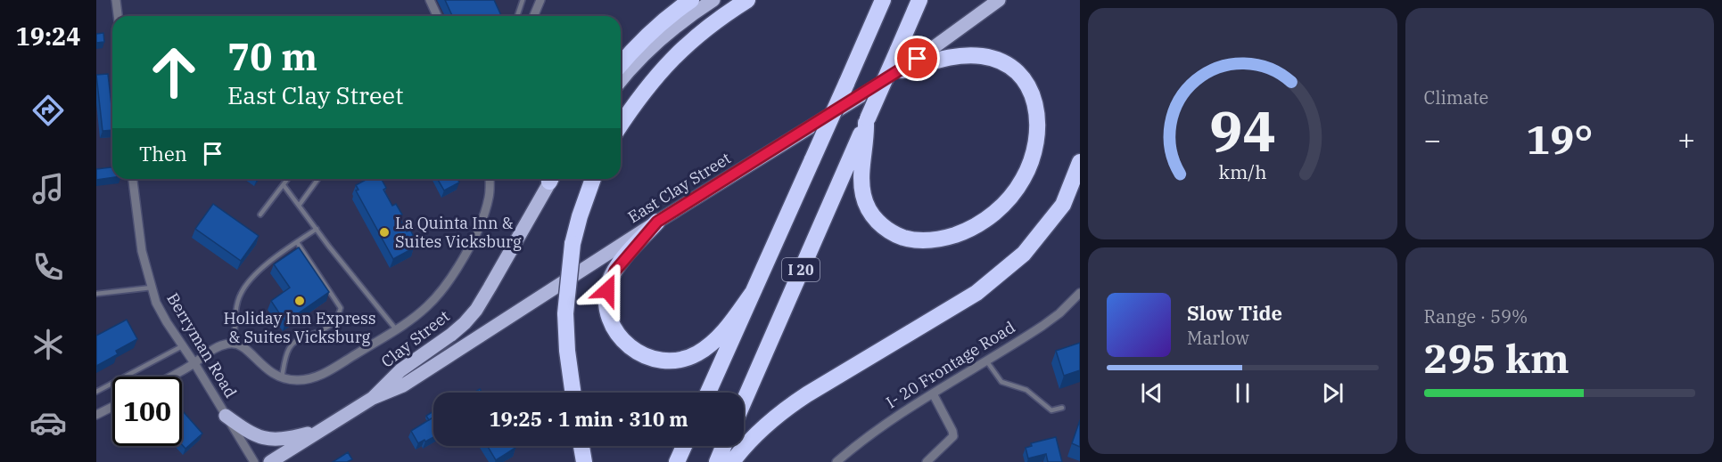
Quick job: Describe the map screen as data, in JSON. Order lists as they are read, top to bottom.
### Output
{
  "streets": {
    "highway": ["I 20"],
    "main road": ["East Clay Street", "Clay Street"],
    "street": ["Berryman Road", "I- 20 Frontage Road"]
  },
  "crossings": [
    ["East Clay Street", "Clay Street"]
  ],
  "places": ["La Quinta Inn & Suites Vicksburg", "Holiday Inn Express & Suites Vicksburg"],
  "page": {
    "tabs": "19:24",
    "tile": [
      "Climate",
      ["Range · 59%", "295 km"]
    ],
    "turn": ["70 m", "East Clay Street"],
    "heat": ["−", "19°", "+"],
    "then": "Then",
    "song": ["Slow Tide", "Marlow"],
    "limit": "100",
    "trip": "19:25 · 1 min · 310 m",
    "gauge": ["94", "km/h"]
  }
}
